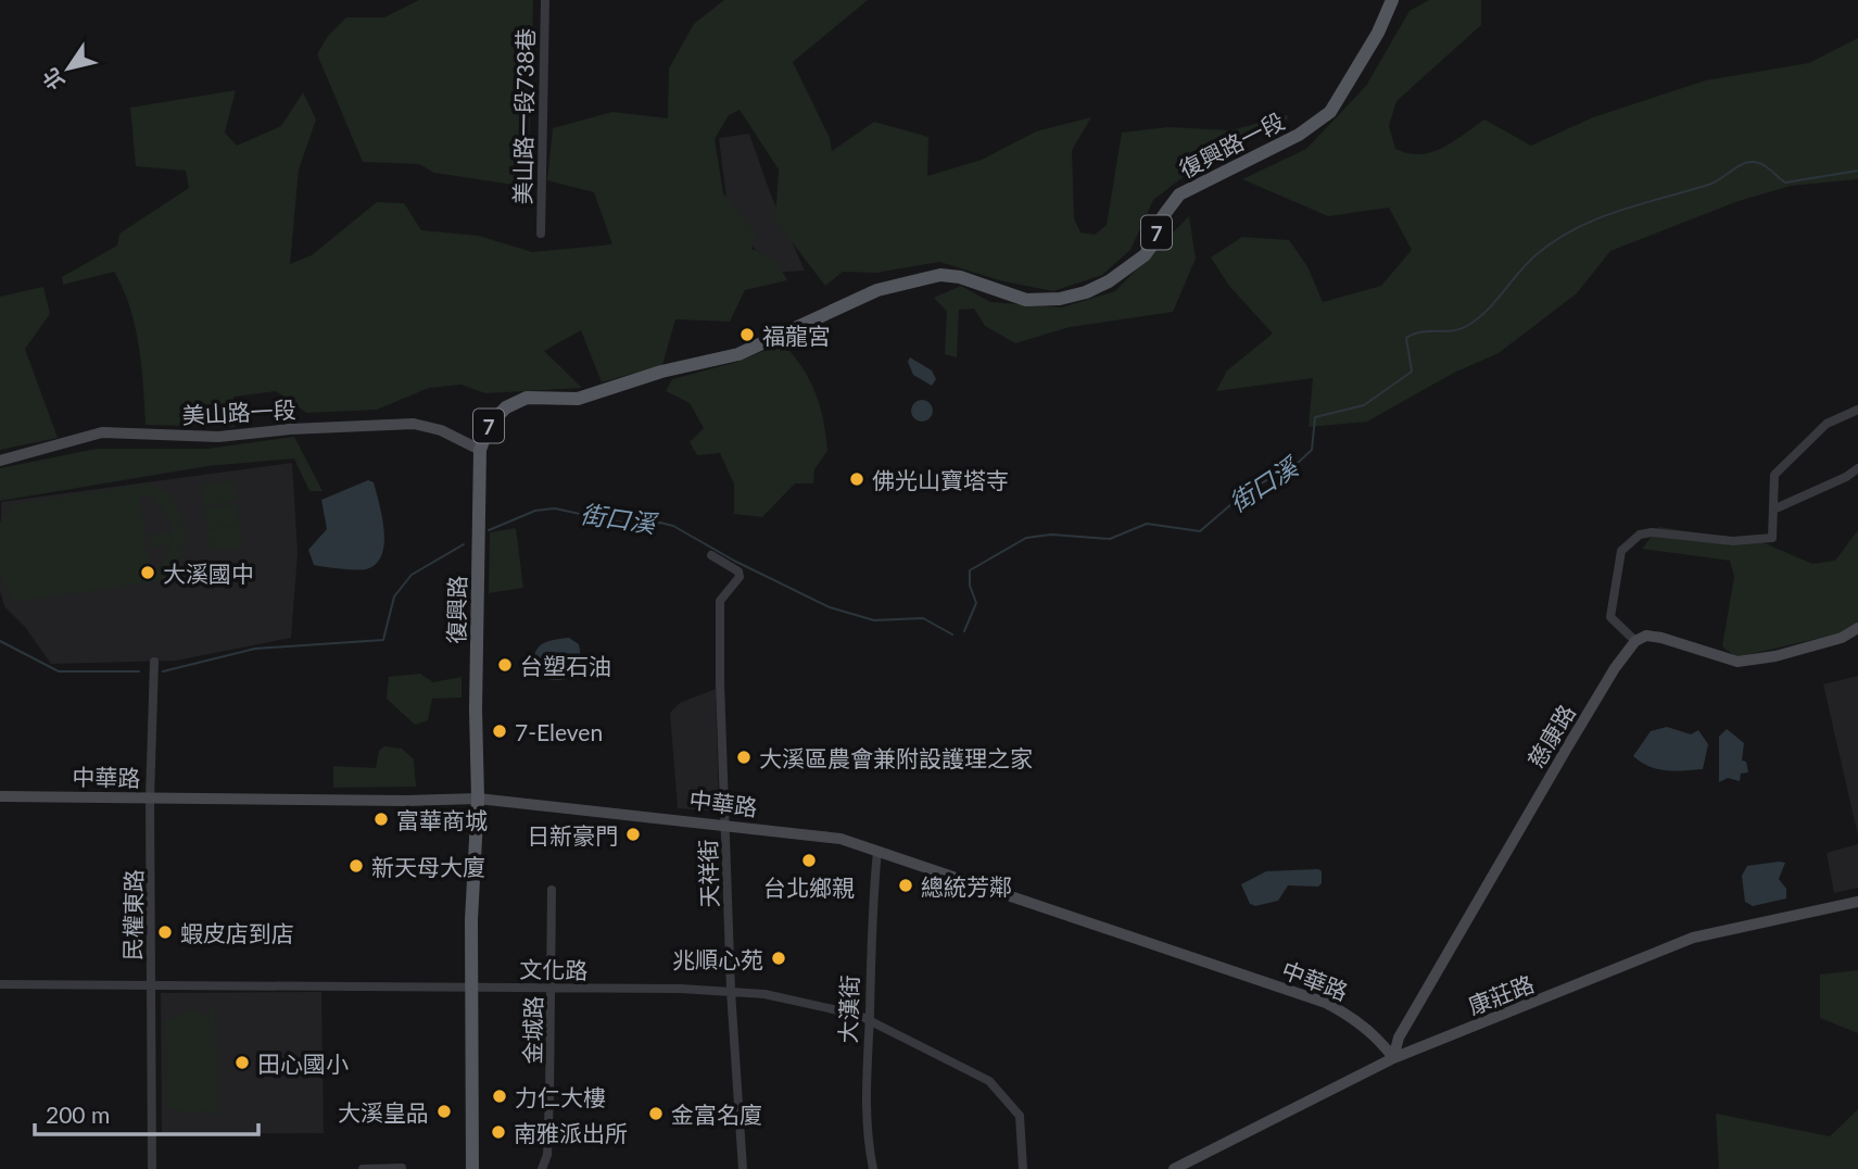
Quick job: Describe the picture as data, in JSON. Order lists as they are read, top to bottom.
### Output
{
  "streets": {
    "main road": ["復興路一段", "7", "復興路"],
    "street": [
      "美山路一段738巷",
      "美山路一段",
      "慈康路",
      "中華路",
      "天祥街",
      "民權東路",
      "文化路",
      "康莊路",
      "大漢街",
      "金城路"
    ]
  },
  "crossings": [
    ["復興路一段", "復興路"],
    ["美山路一段", "復興路"],
    ["復興路", "中華路"],
    ["復興路", "文化路"],
    ["慈康路", "中華路"],
    ["慈康路", "康莊路"],
    ["中華路", "天祥街"],
    ["中華路", "民權東路"],
    ["中華路", "康莊路"],
    ["中華路", "大漢街"],
    ["天祥街", "文化路"],
    ["民權東路", "文化路"],
    ["文化路", "大漢街"],
    ["文化路", "金城路"]
  ],
  "water": ["街口溪"],
  "places": [
    "福龍宮",
    "佛光山寶塔寺",
    "大溪國中",
    "台塑石油",
    "7-Eleven",
    "大溪區農會兼附設護理之家",
    "富華商城",
    "日新豪門",
    "台北鄉親",
    "新天母大廈",
    "總統芳鄰",
    "蝦皮店到店",
    "兆順心苑",
    "田心國小",
    "力仁大樓",
    "大溪皇品",
    "金富名廈",
    "南雅派出所"
  ],
  "scale_bar": "200 m",
  "north": "bottom left"
}
